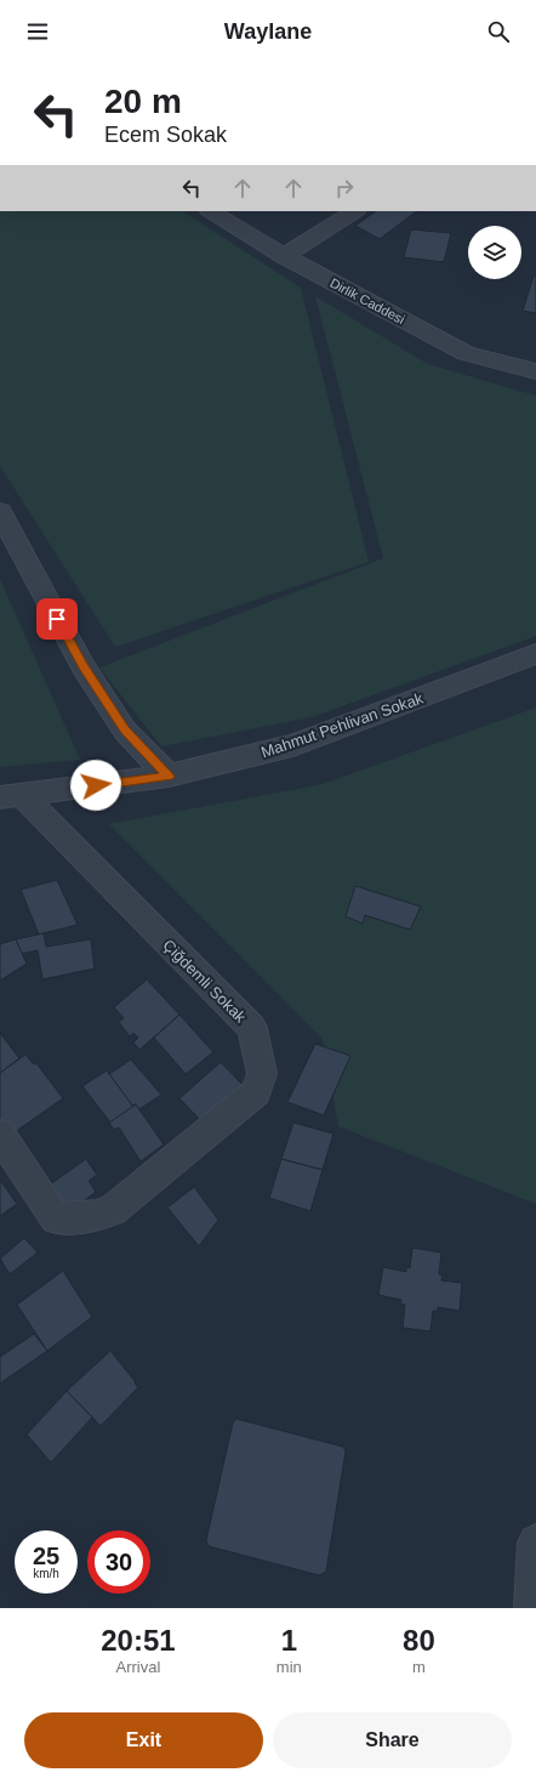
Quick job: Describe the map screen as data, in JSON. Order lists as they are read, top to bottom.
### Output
{
  "streets": {
    "street": ["Dirlik Caddesi", "Mahmut Pehlivan Sokak", "Çiğdemli Sokak"]
  },
  "crossings": [
    ["Mahmut Pehlivan Sokak", "Çiğdemli Sokak"]
  ],
  "page": {
    "header": "Waylane",
    "turn": ["20 m", "Ecem Sokak"],
    "speed": "25 km/h",
    "limit": "30",
    "eta": [
      "20:51",
      "Arrival",
      "1",
      "min",
      "80",
      "m"
    ],
    "buttons": ["Exit", "Share"]
  }
}
